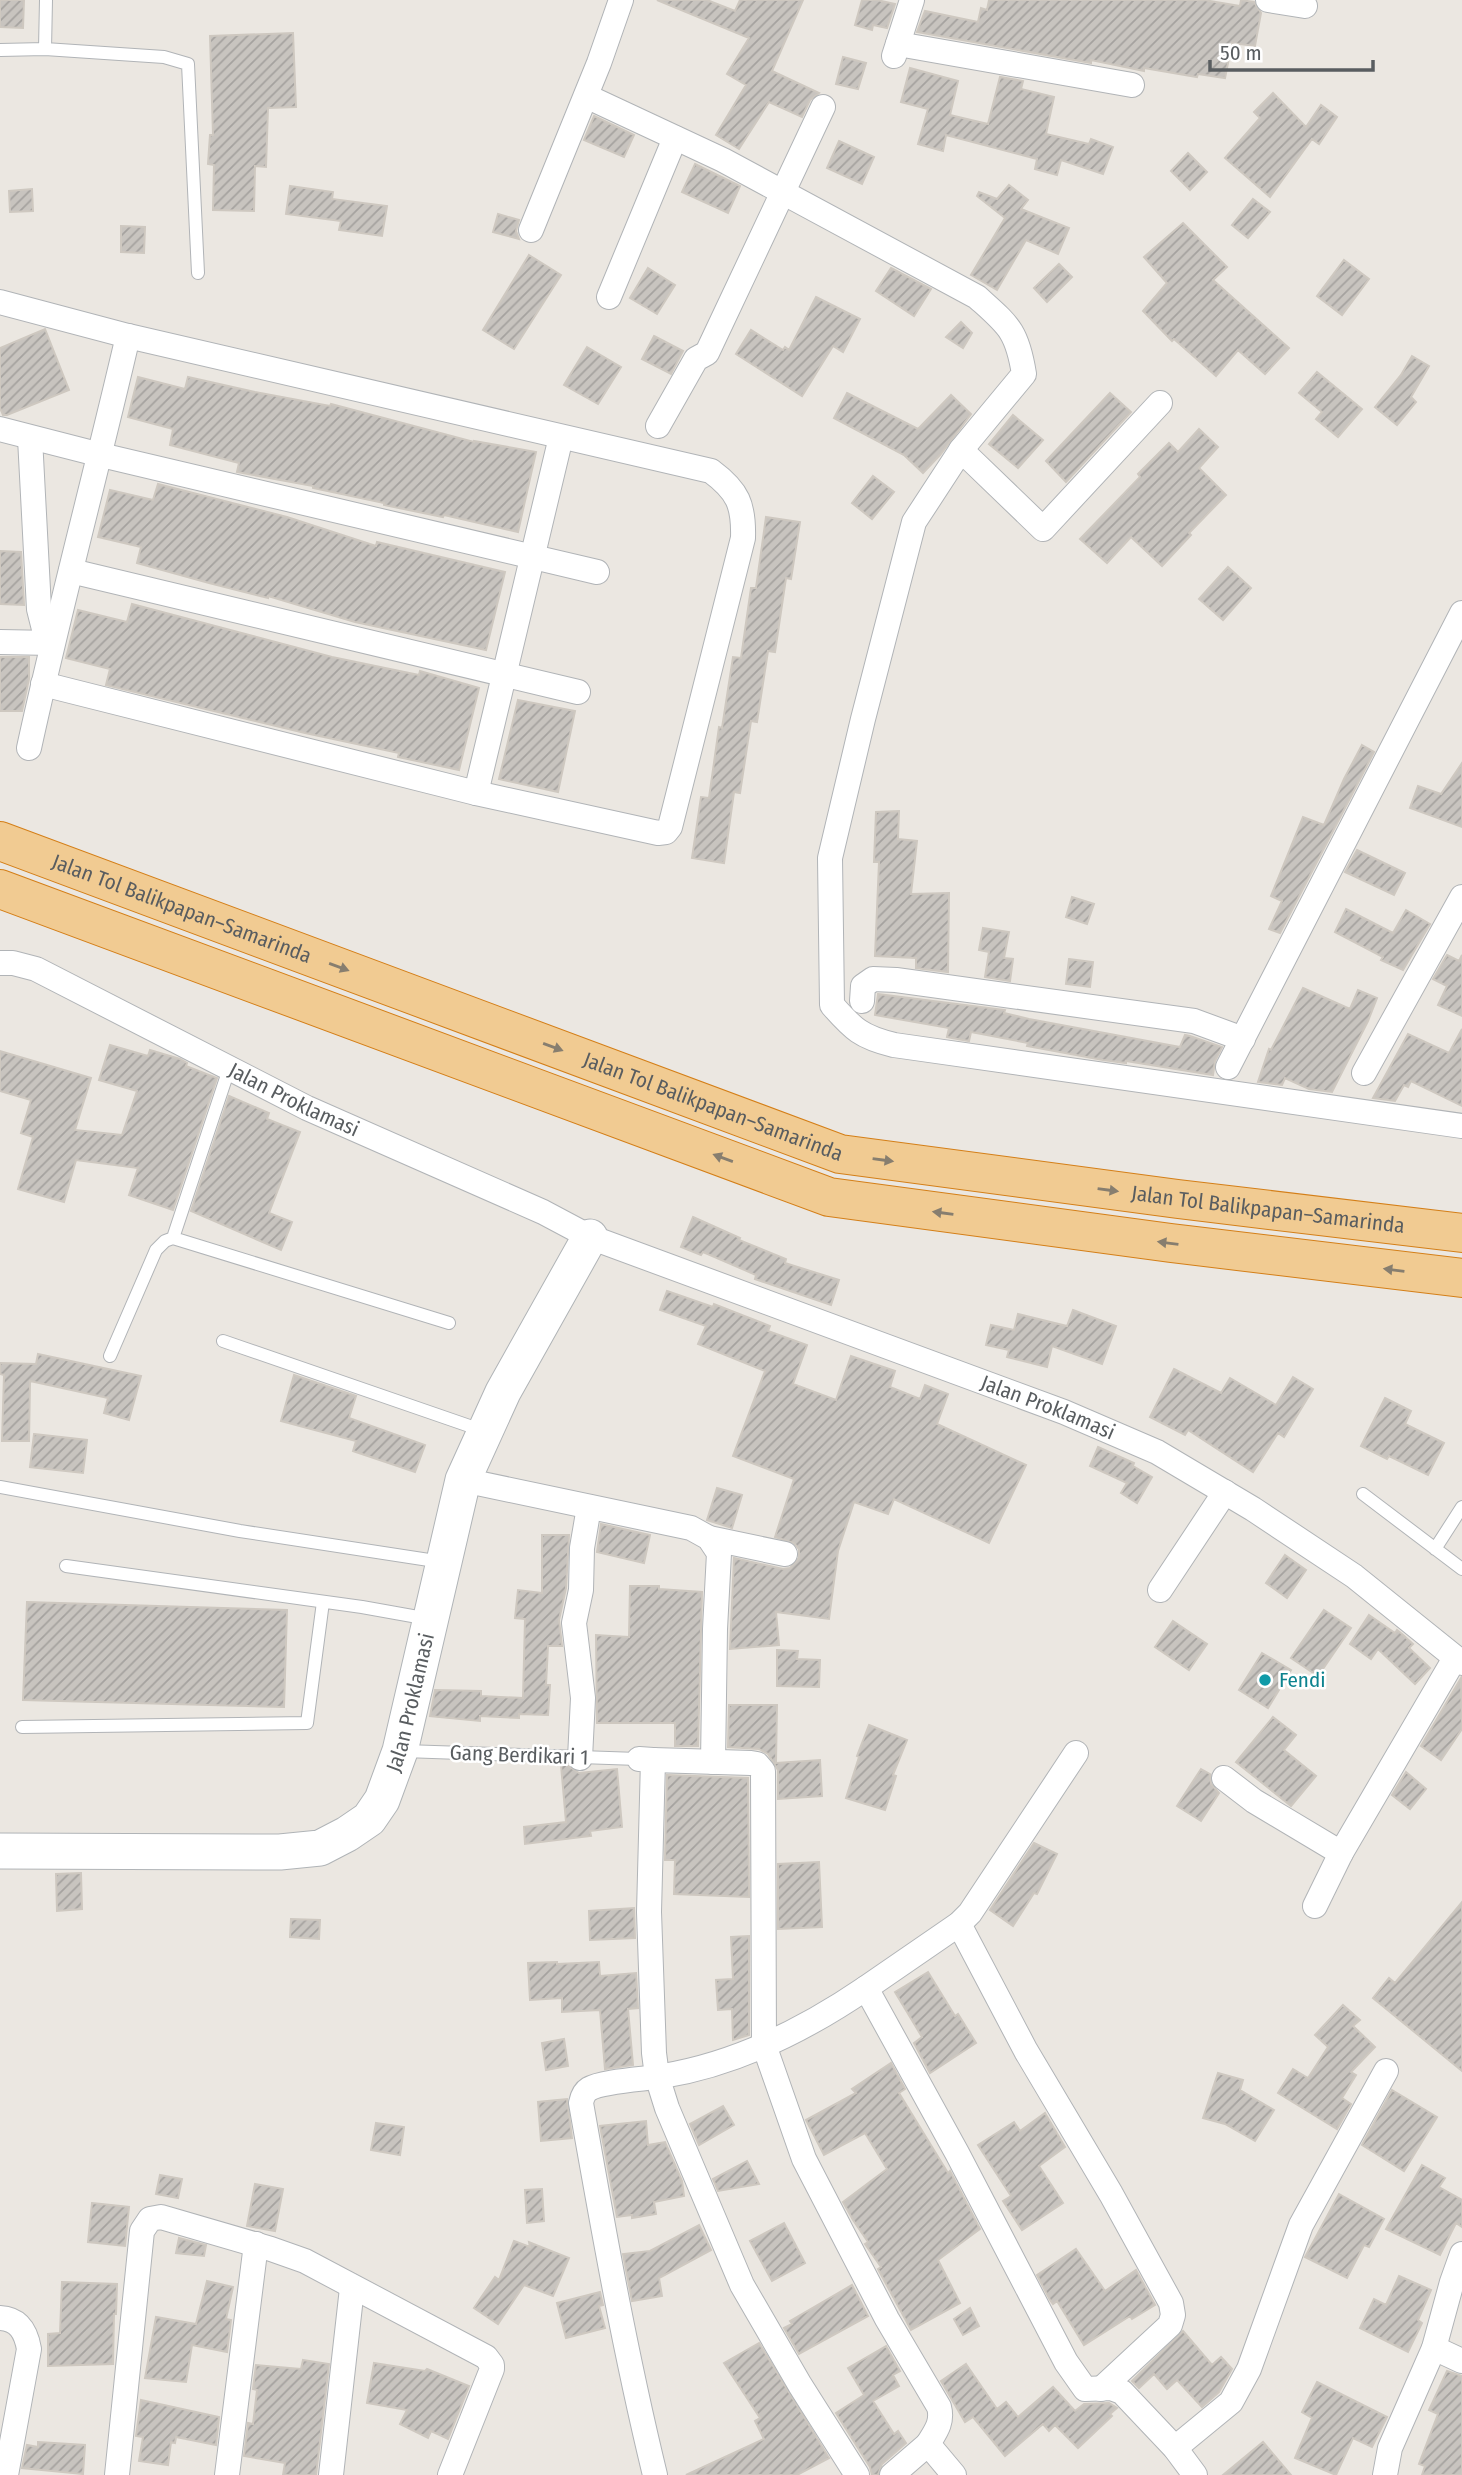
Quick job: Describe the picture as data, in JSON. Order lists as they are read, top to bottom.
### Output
{
  "streets": {
    "highway": ["Jalan Tol Balikpapan–Samarinda"],
    "street": ["Jalan Proklamasi"],
    "lane": ["Gang Berdikari 1"]
  },
  "crossings": [
    ["Jalan Proklamasi", "Gang Berdikari 1"]
  ],
  "places": ["Fendi"],
  "scale_bar": "50 m"
}
